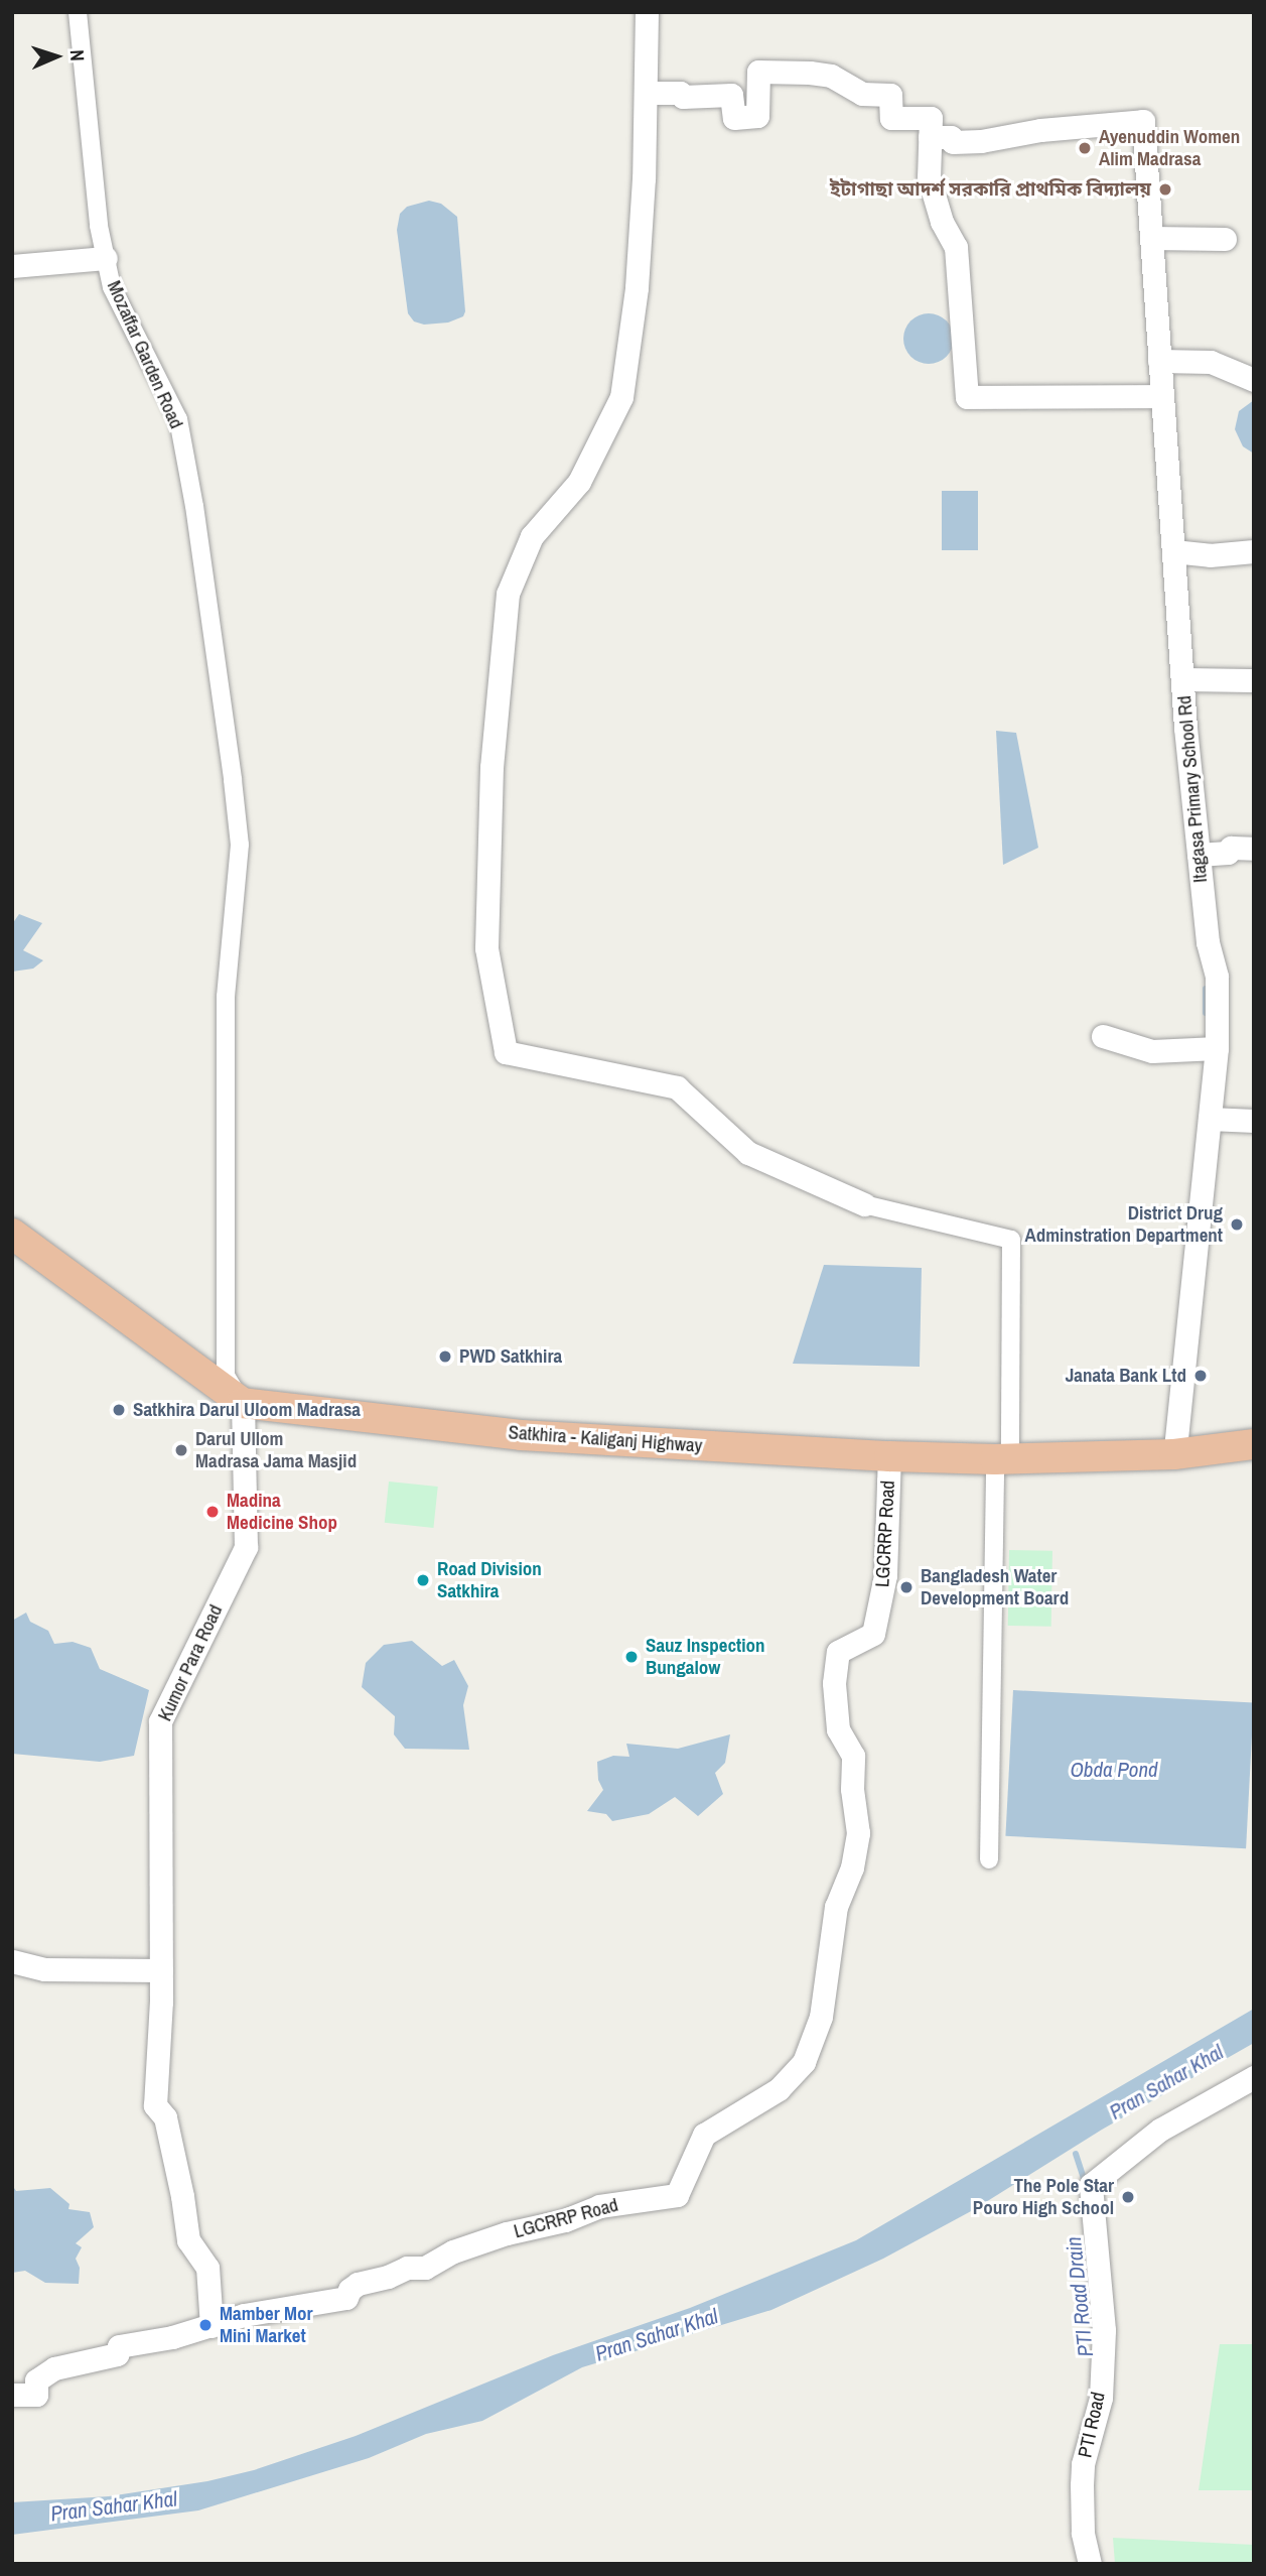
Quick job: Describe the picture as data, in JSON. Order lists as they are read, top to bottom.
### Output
{
  "streets": {
    "highway": ["Satkhira - Kaliganj Highway"],
    "street": [
      "Mozaffar Garden Road",
      "Itagasa Primary School Rd",
      "LGCRRP Road",
      "Kumor Para Road",
      "PTI Road"
    ]
  },
  "crossings": [
    ["Mozaffar Garden Road", "Satkhira - Kaliganj Highway"],
    ["Mozaffar Garden Road", "Kumor Para Road"],
    ["Itagasa Primary School Rd", "Satkhira - Kaliganj Highway"],
    ["Satkhira - Kaliganj Highway", "LGCRRP Road"],
    ["Satkhira - Kaliganj Highway", "Kumor Para Road"],
    ["LGCRRP Road", "Kumor Para Road"]
  ],
  "water": ["Obda Pond", "Pran Sahar Khal", "PTI Road Drain"],
  "places": [
    "Ayenuddin Women Alim Madrasa",
    "ইটাগাছা আদর্শ সরকারি প্রাথমিক বিদ্যালয়",
    "District Drug Adminstration Department",
    "PWD Satkhira",
    "Janata Bank Ltd",
    "Satkhira Darul Uloom Madrasa",
    "Darul Ullom Madrasa Jama Masjid",
    "Madina Medicine Shop",
    "Road Division Satkhira",
    "Bangladesh Water Development Board",
    "Sauz Inspection Bungalow",
    "The Pole Star Pouro High School",
    "Mamber Mor Mini Market"
  ],
  "north": "right"
}
